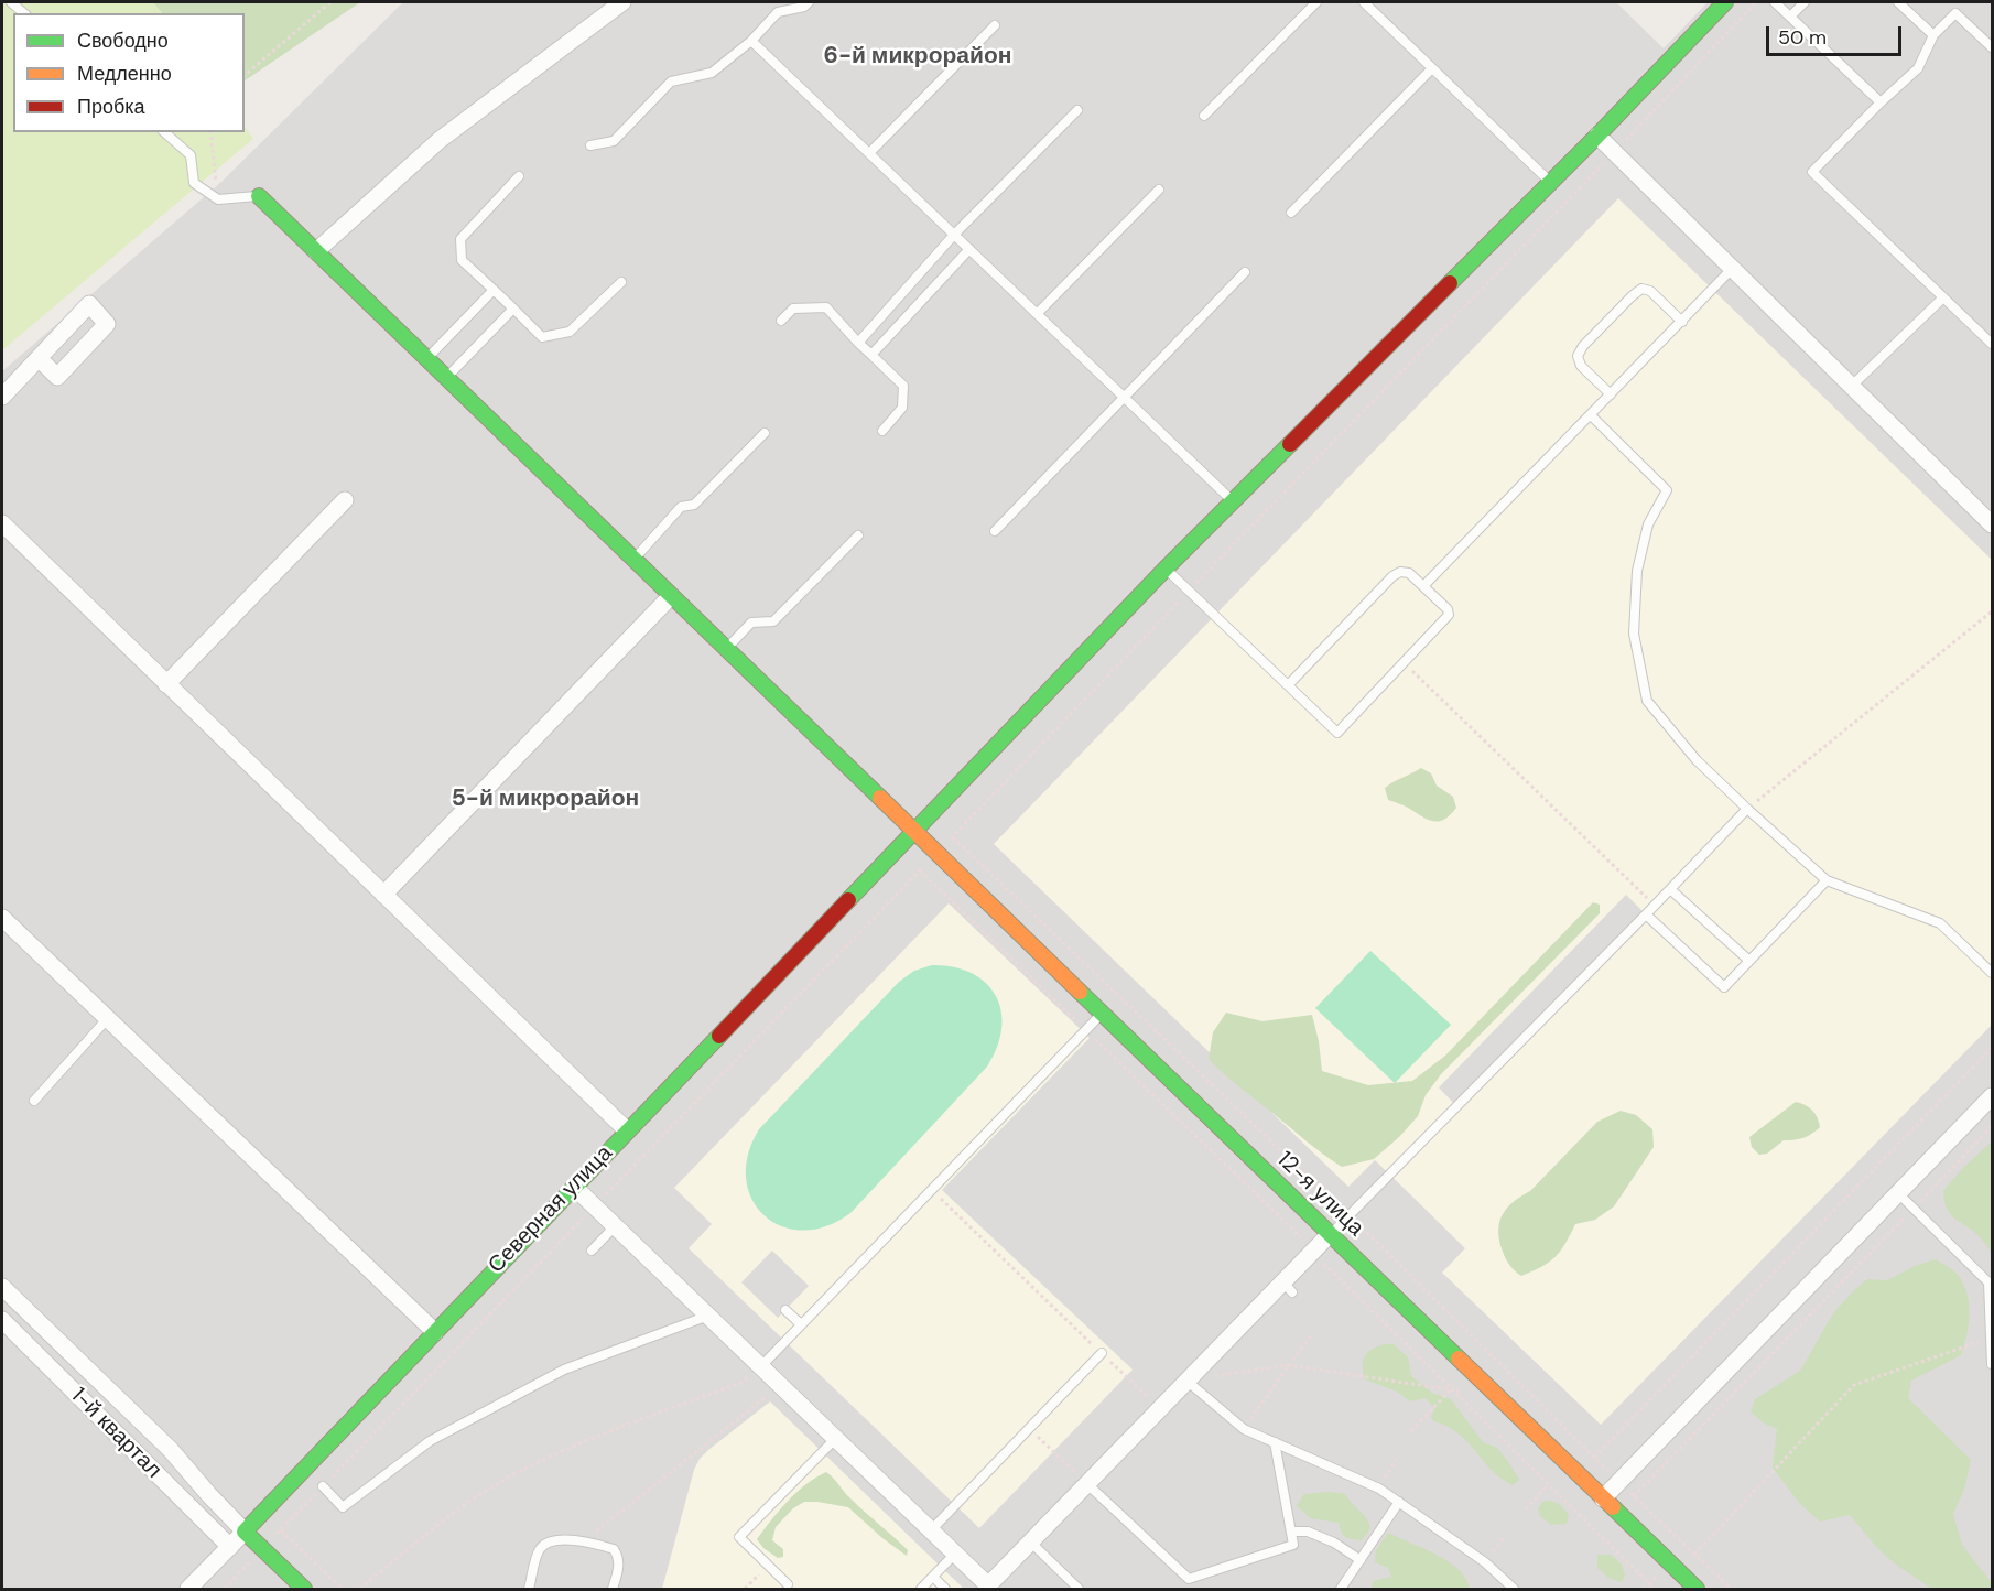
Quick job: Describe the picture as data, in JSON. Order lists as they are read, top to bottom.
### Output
{
  "streets": {
    "street": ["12-я улица", "Северная улица", "1-й квартал"]
  },
  "crossings": [
    ["12-я улица", "Северная улица"],
    ["Северная улица", "1-й квартал"]
  ],
  "districts": ["6-й микрорайон", "5-й микрорайон"],
  "legend": ["Свободно", "Медленно", "Пробка"],
  "scale_bar": "50 m"
}
